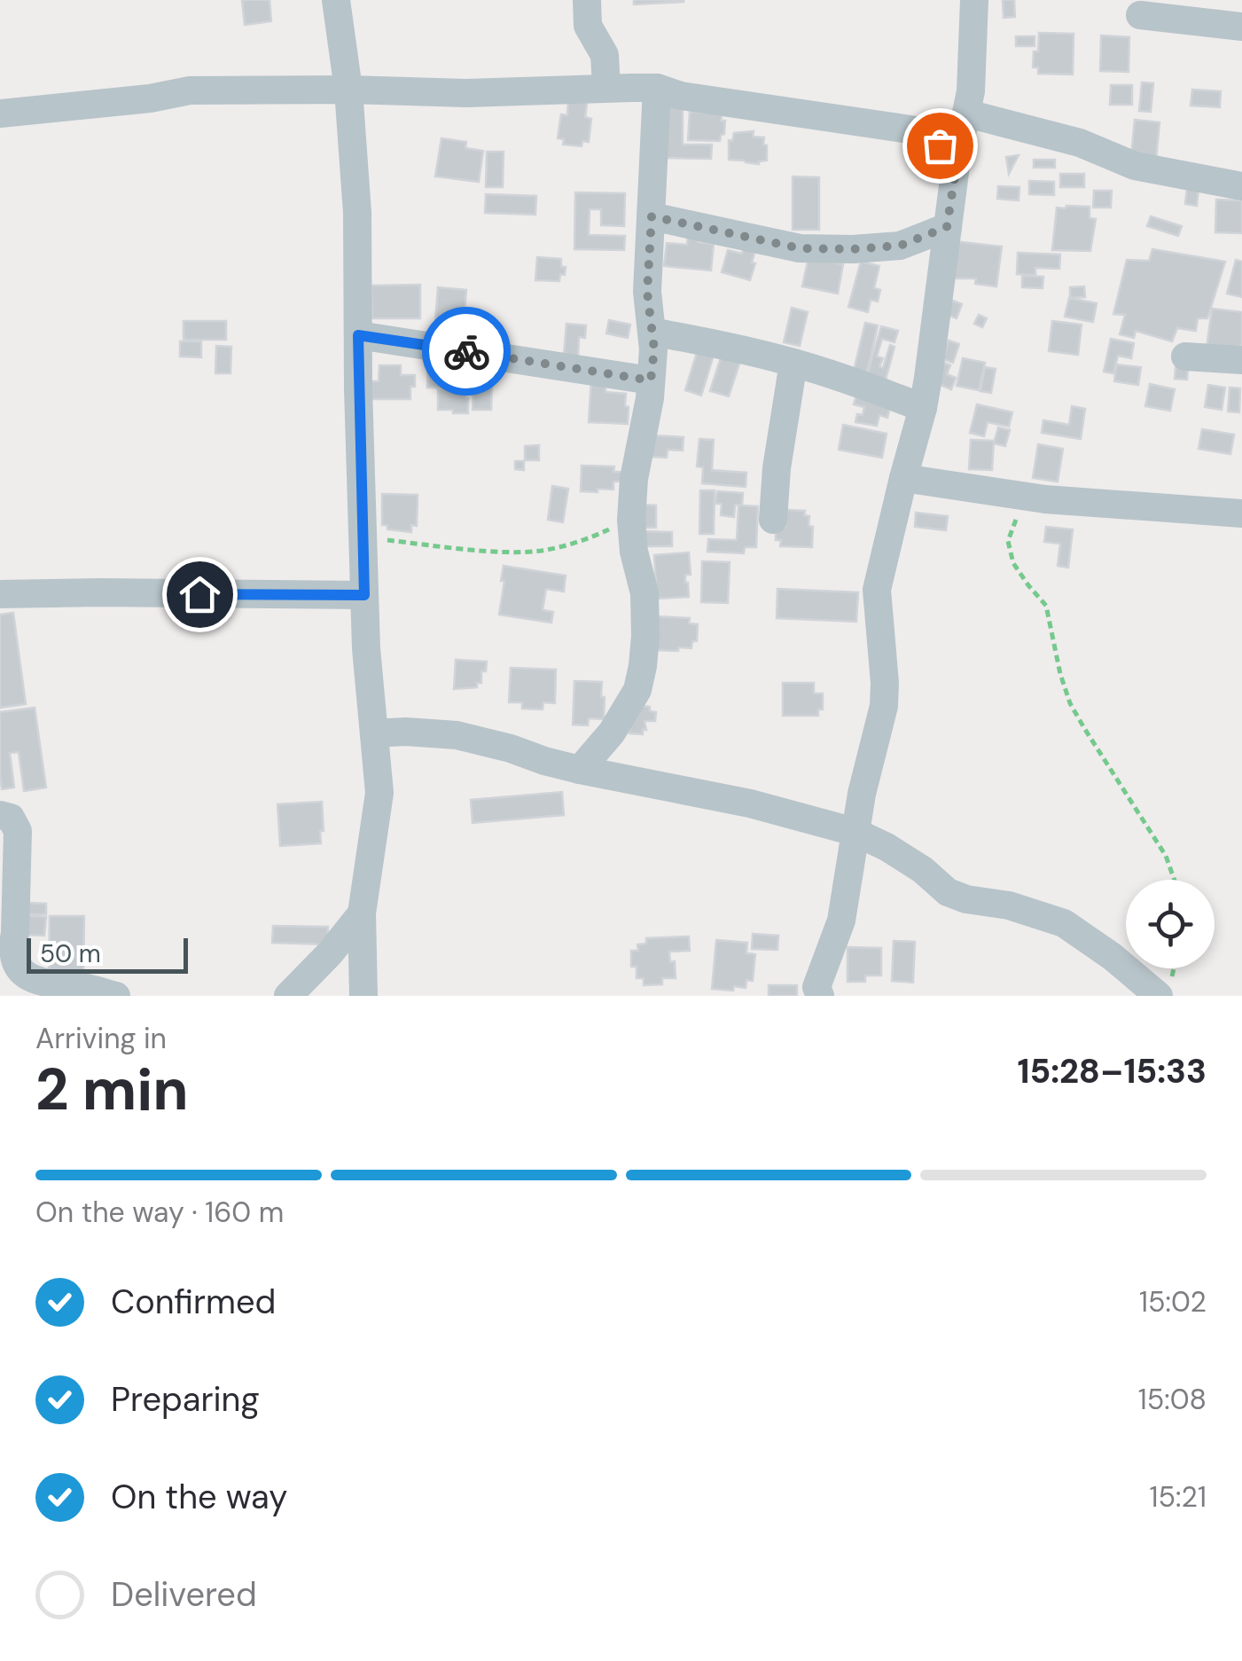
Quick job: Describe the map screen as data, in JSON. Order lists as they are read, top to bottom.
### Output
{
  "scale_bar": "50 m",
  "page": {
    "scale": "50 m",
    "heading": ["2 min", "Arriving in", "15:28–15:33"],
    "bar": "On the way · 160 m",
    "list": [
      ["Confirmed", "15:02"],
      ["Preparing", "15:08"],
      ["On the way", "15:21"],
      "Delivered"
    ]
  }
}
